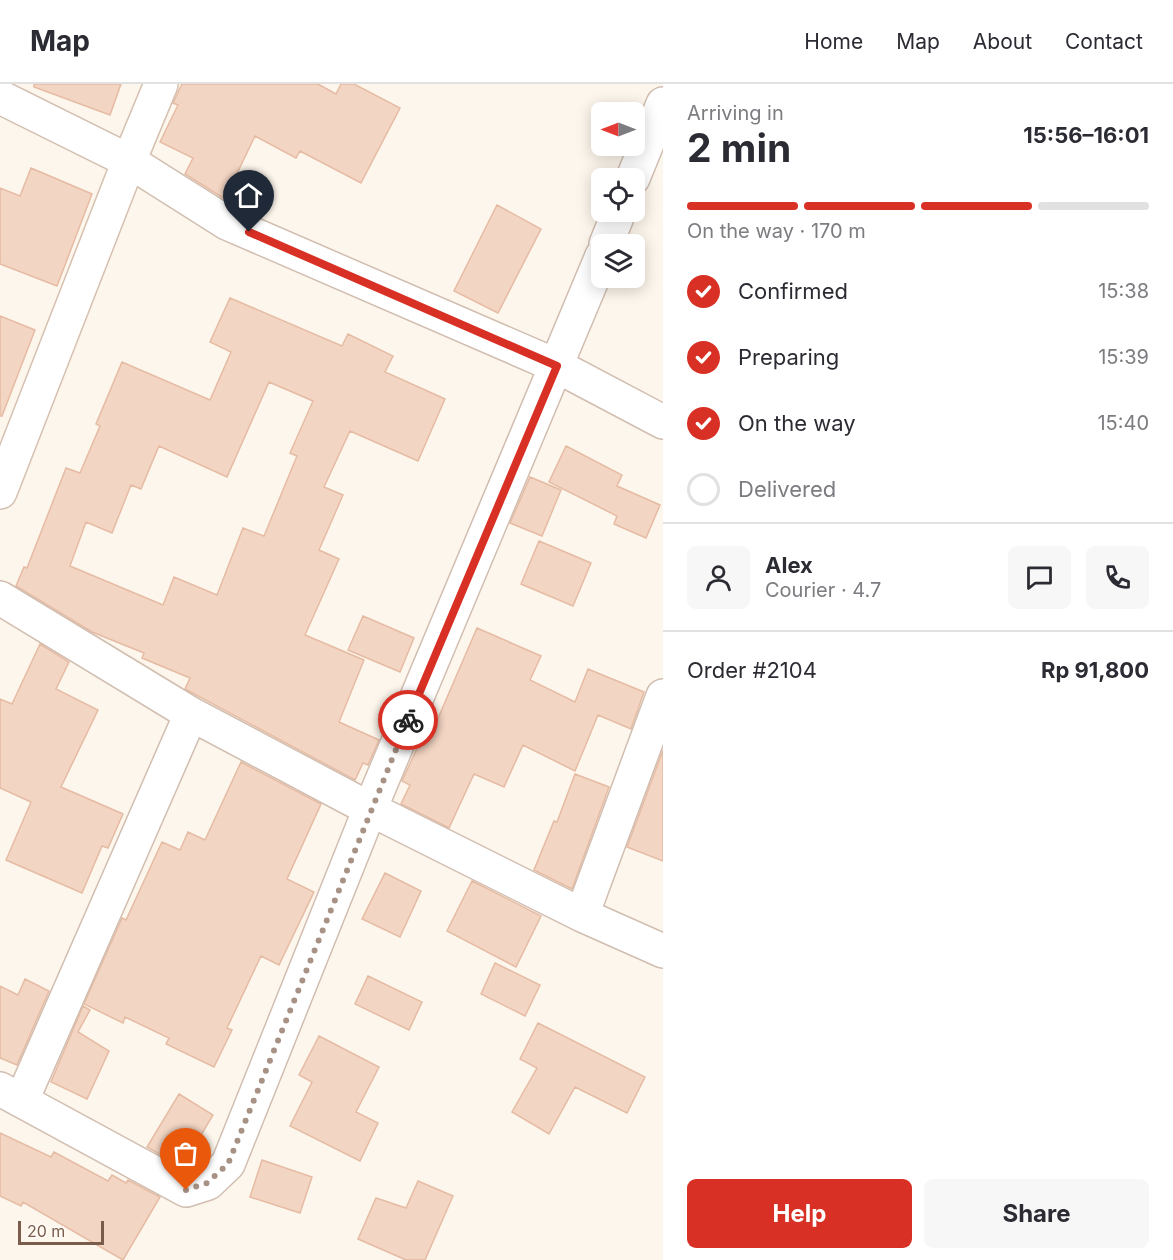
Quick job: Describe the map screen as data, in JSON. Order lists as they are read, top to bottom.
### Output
{
  "scale_bar": "20 m",
  "north": "left",
  "page": {
    "header": "Map",
    "nav": [
      "Home",
      "Map",
      "About",
      "Contact"
    ],
    "heading": ["2 min", "Arriving in", "15:56–16:01"],
    "panel": [
      "Alex",
      "Courier · 4.7",
      "Order #2104",
      "Rp 91,800"
    ],
    "bar": "On the way · 170 m",
    "list": [
      ["Confirmed", "15:38"],
      ["Preparing", "15:39"],
      ["On the way", "15:40"],
      "Delivered"
    ],
    "buttons": ["Help", "Share"],
    "scale": "20 m"
  }
}
